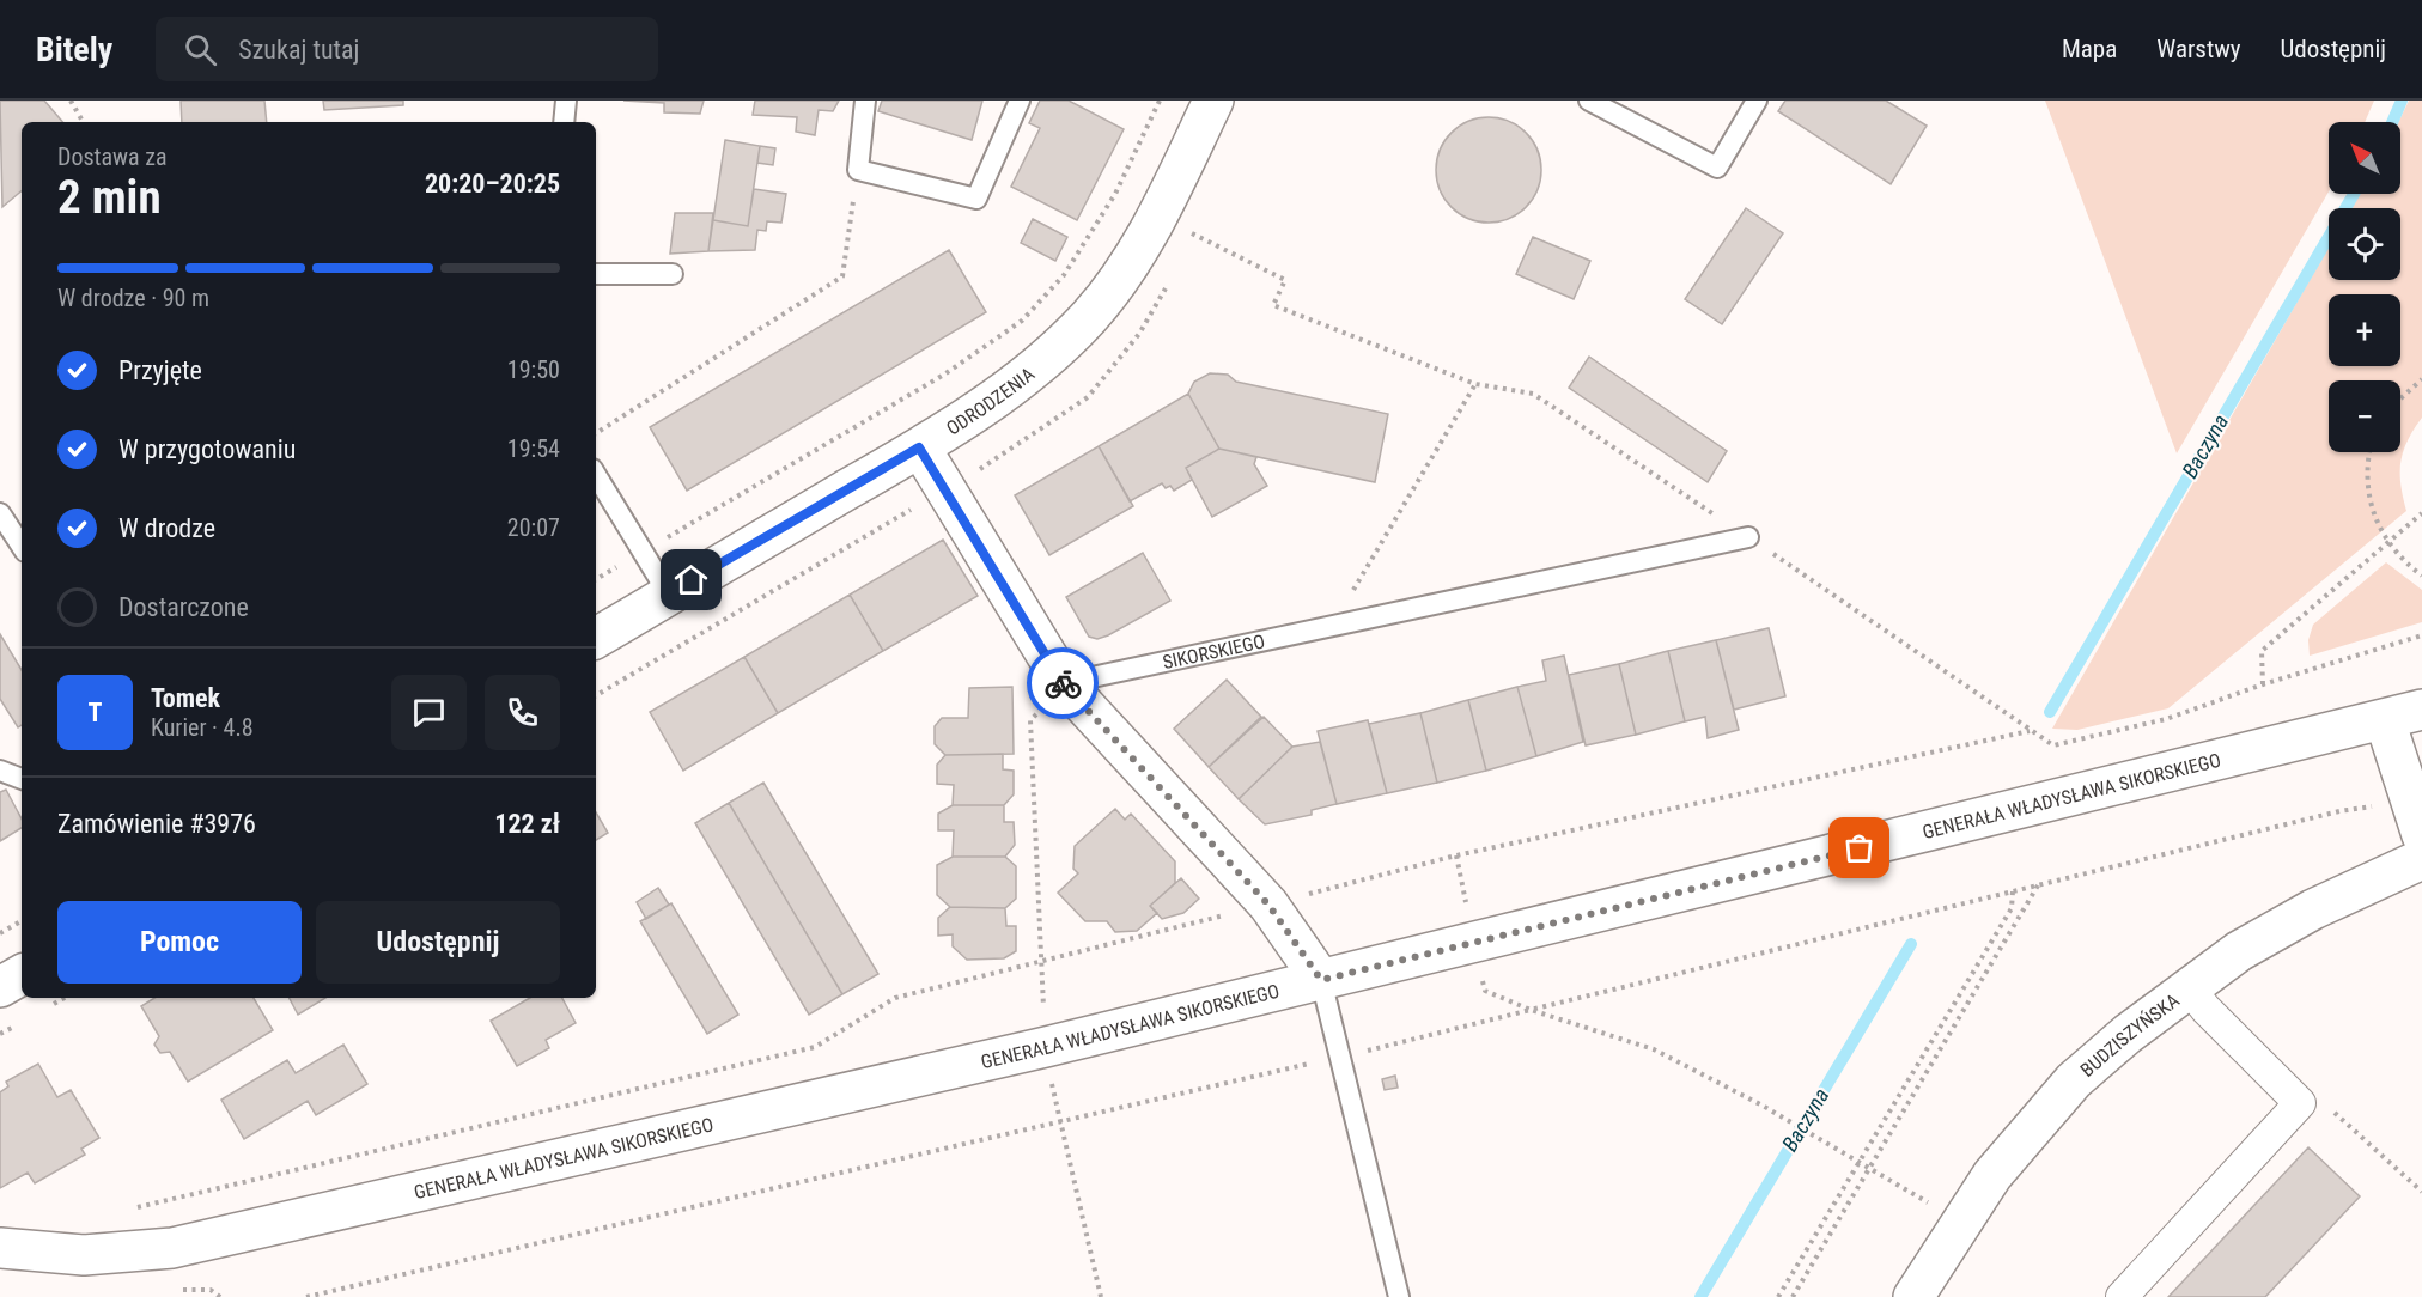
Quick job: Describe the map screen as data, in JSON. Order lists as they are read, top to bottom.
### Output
{
  "streets": {
    "street": ["ODRODZENIA", "GENERAŁA WŁADYSŁAWA SIKORSKIEGO", "BUDZISZYŃSKA"],
    "lane": ["SIKORSKIEGO"]
  },
  "water": ["Baczyna"],
  "north": "top left",
  "page": {
    "header": "Bitely",
    "search": "Szukaj tutaj",
    "nav": ["Mapa", "Warstwy", "Udostępnij"],
    "map_buttons": ["+", "−"],
    "heading": ["2 min", "Dostawa za", "20:20–20:25"],
    "panel": [
      "Tomek",
      "Kurier · 4.8",
      "Zamówienie #3976",
      "122 zł"
    ],
    "bar": "W drodze · 90 m",
    "list": [
      ["Przyjęte", "19:50"],
      ["W przygotowaniu", "19:54"],
      ["W drodze", "20:07"],
      "Dostarczone"
    ],
    "round": "T",
    "buttons": ["Pomoc", "Udostępnij"]
  }
}
